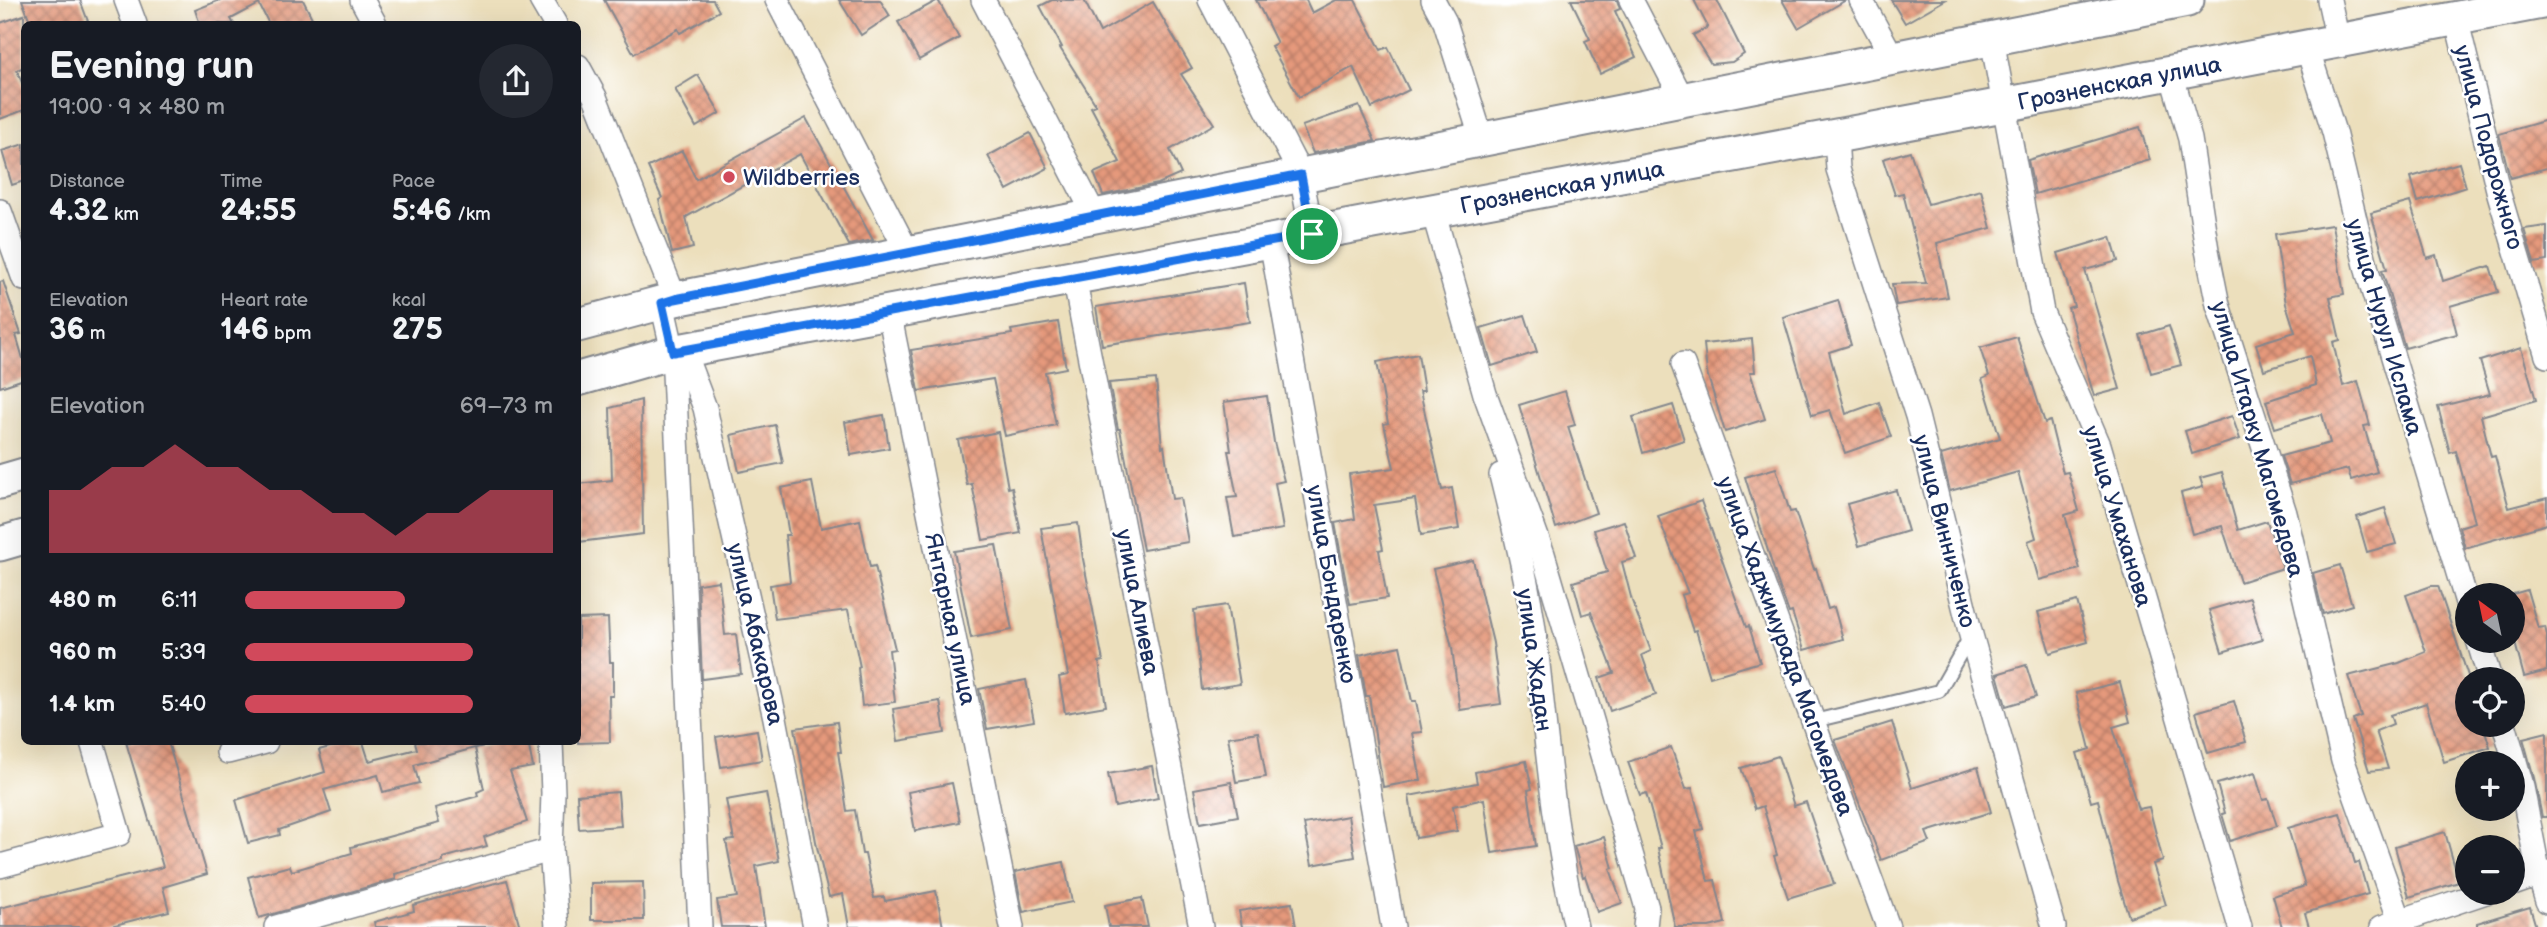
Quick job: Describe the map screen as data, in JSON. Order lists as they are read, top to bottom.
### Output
{
  "streets": {
    "street": [
      "Грозненская улица",
      "улица Подорожного",
      "улица Нурул Ислама",
      "улица Итарку Магомедова",
      "улица Умаханова",
      "улица Винниченко",
      "улица Бондаренко",
      "улица Алиева",
      "Янтарная улица",
      "улица Абакарова",
      "улица Хаджимурада Магомедова",
      "улица Жадан"
    ]
  },
  "crossings": [
    ["Грозненская улица", "улица Подорожного"],
    ["Грозненская улица", "улица Нурул Ислама"],
    ["Грозненская улица", "улица Итарку Магомедова"],
    ["Грозненская улица", "улица Умаханова"],
    ["Грозненская улица", "улица Винниченко"],
    ["Грозненская улица", "улица Бондаренко"],
    ["Грозненская улица", "улица Алиева"],
    ["Грозненская улица", "Янтарная улица"],
    ["Грозненская улица", "улица Абакарова"]
  ],
  "places": ["Wildberries"],
  "north": "top left",
  "page": {
    "heading": ["Evening run", "19:00 · 9 × 480 m"],
    "stats": [
      ["Distance", "4.32 km"],
      ["Time", "24:55"],
      ["Pace", "5:46 /km"],
      ["Elevation", "36 m"],
      ["Heart rate", "146 bpm"],
      ["kcal", "275"]
    ],
    "chart": ["Elevation", "69–73 m"],
    "list": [
      {
        "name": "480 m",
        "note": "6:11"
      },
      {
        "name": "960 m",
        "note": "5:39"
      },
      {
        "name": "1.4 km",
        "note": "5:40"
      }
    ],
    "map_buttons": ["+", "−"]
  }
}
